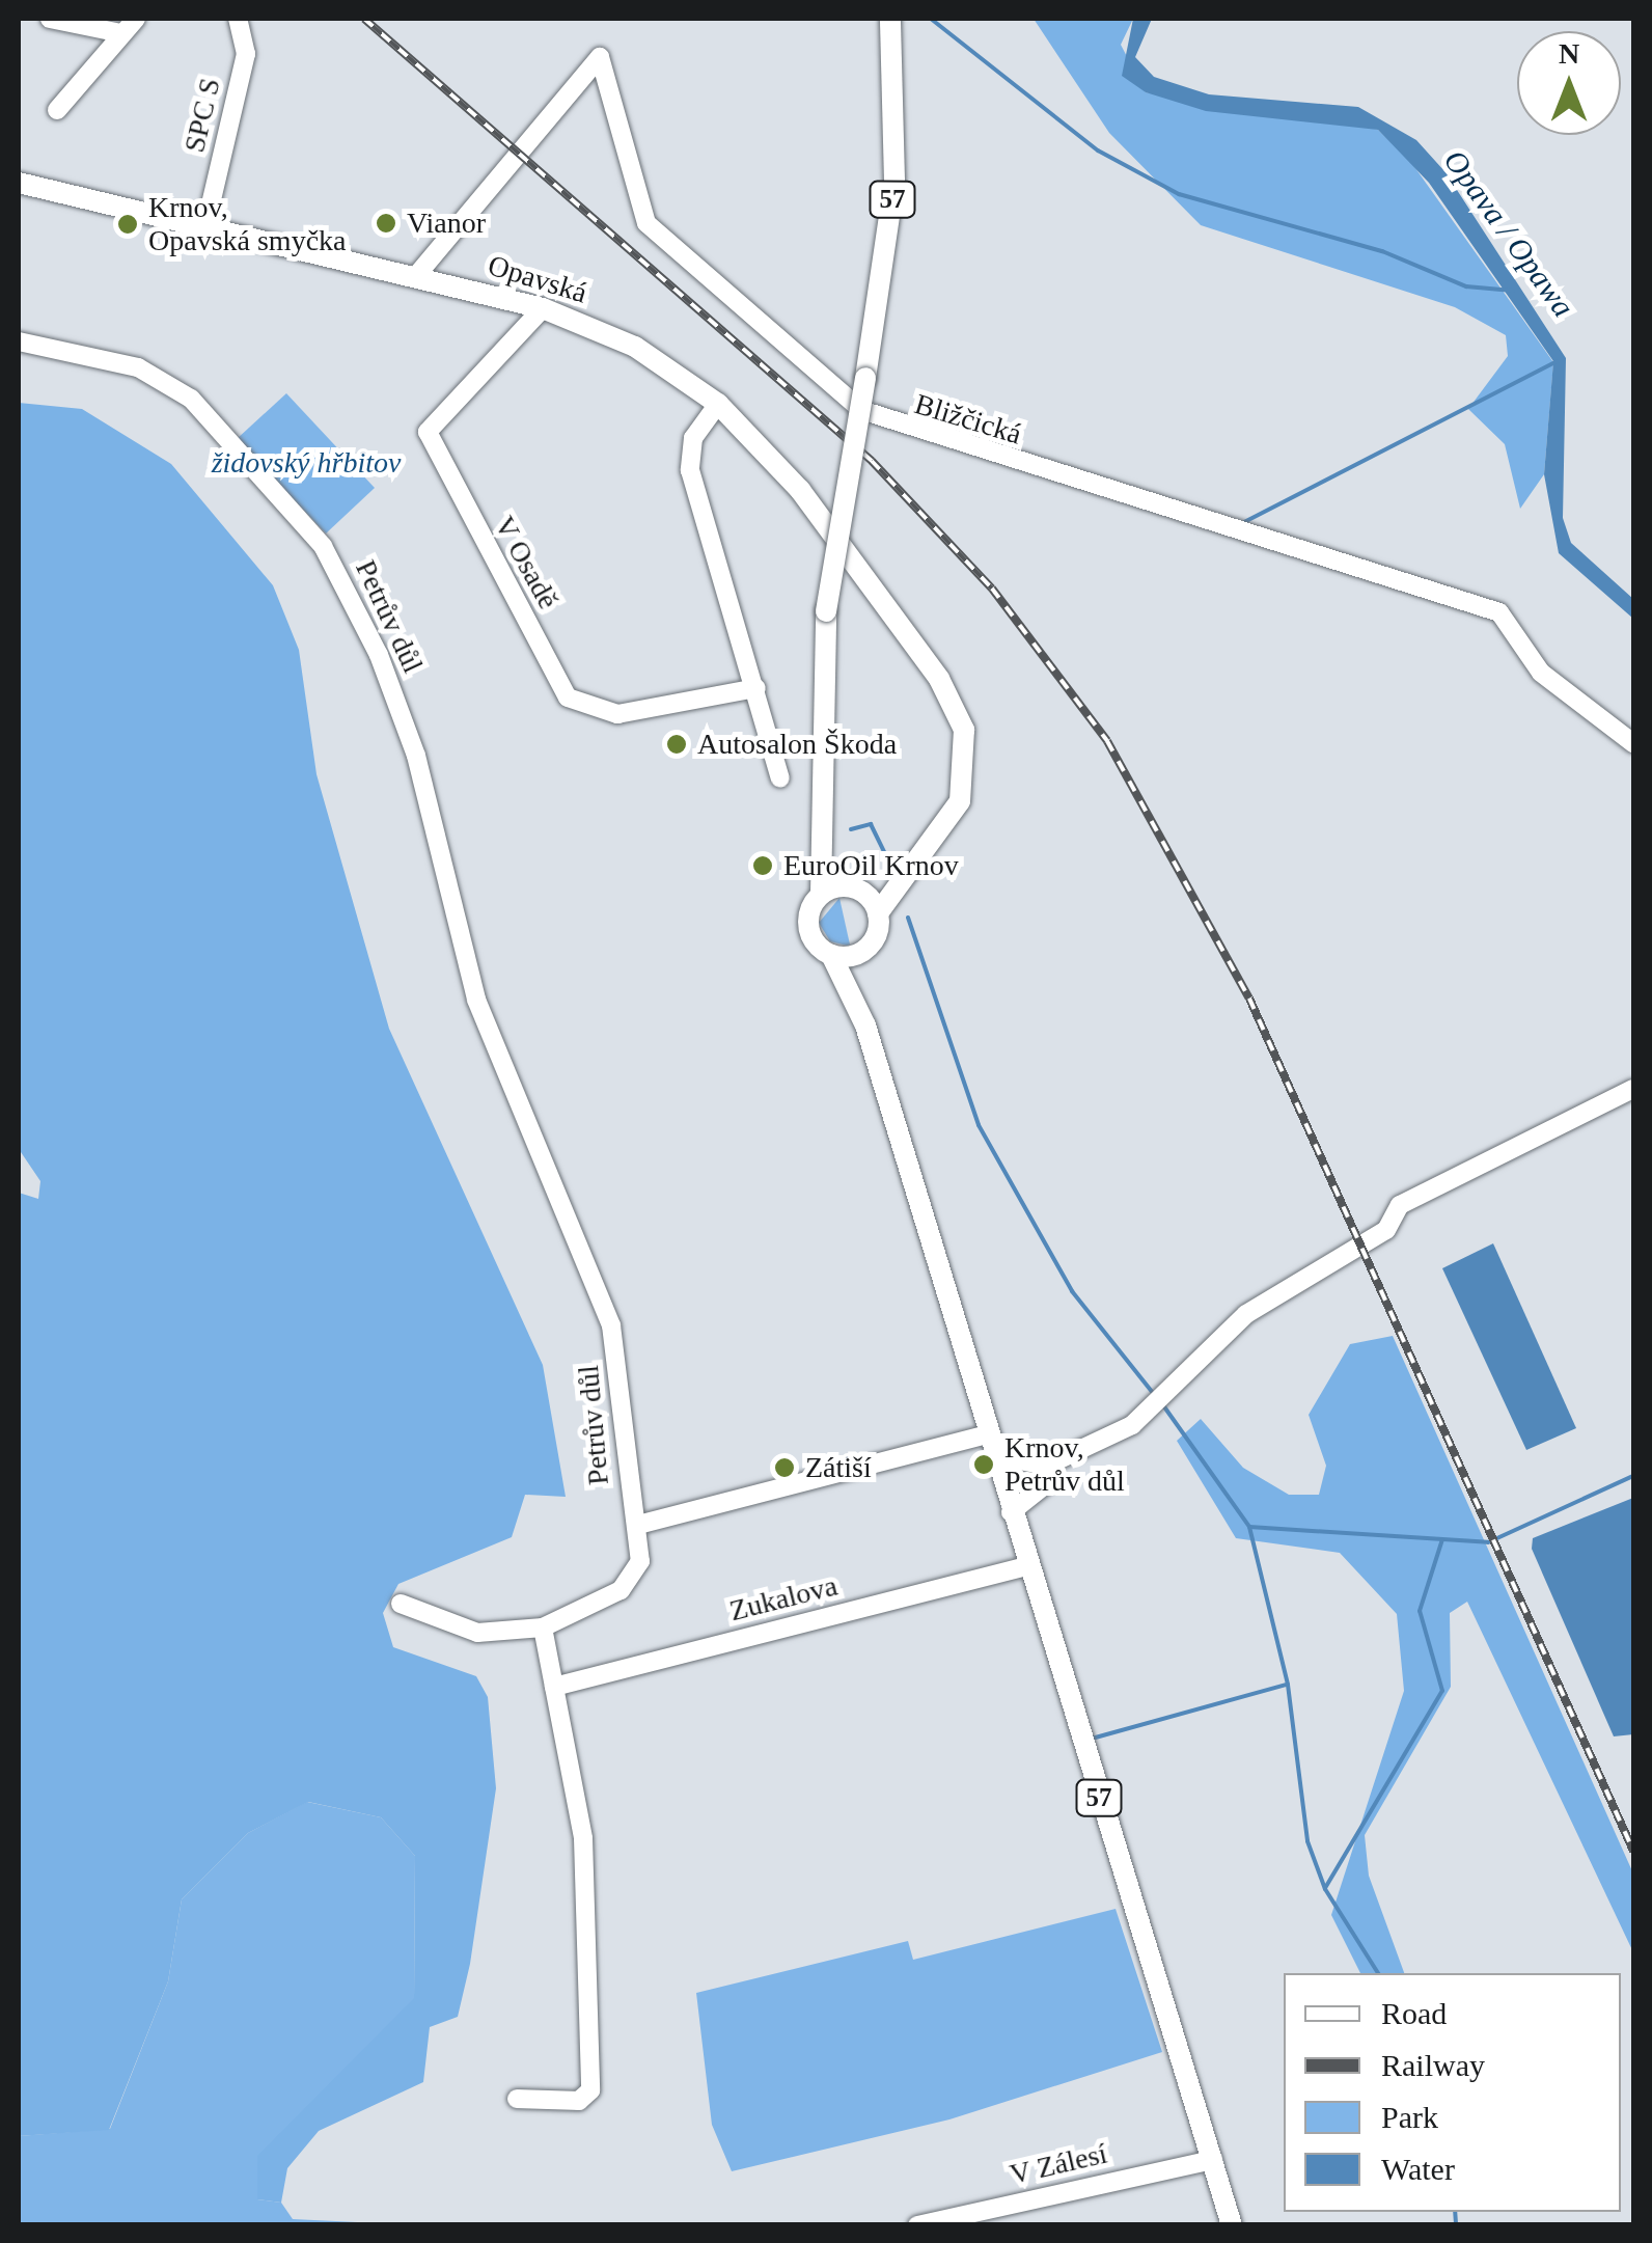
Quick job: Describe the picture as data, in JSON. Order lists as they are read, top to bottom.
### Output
{
  "streets": {
    "main road": ["57", "Opavská"],
    "street": [
      "SPC S",
      "Bližčická",
      "V Osadě",
      "Petrův důl",
      "Zukalova",
      "V Zálesí"
    ]
  },
  "crossings": [
    ["SPC S", "Opavská"],
    ["57", "Opavská"],
    ["57", "Zukalova"],
    ["57", "V Zálesí"],
    ["Opavská", "Bližčická"],
    ["Opavská", "V Osadě"]
  ],
  "water": ["Opava / Opawa"],
  "parks": ["židovský hřbitov"],
  "places": [
    "Vianor",
    "Krnov, Opavská smyčka",
    "Autosalon Škoda",
    "EuroOil Krnov",
    "Krnov, Petrův důl",
    "Zátiší"
  ],
  "legend": [
    "Road",
    "Railway",
    "Park",
    "Water"
  ],
  "north": "top"
}
